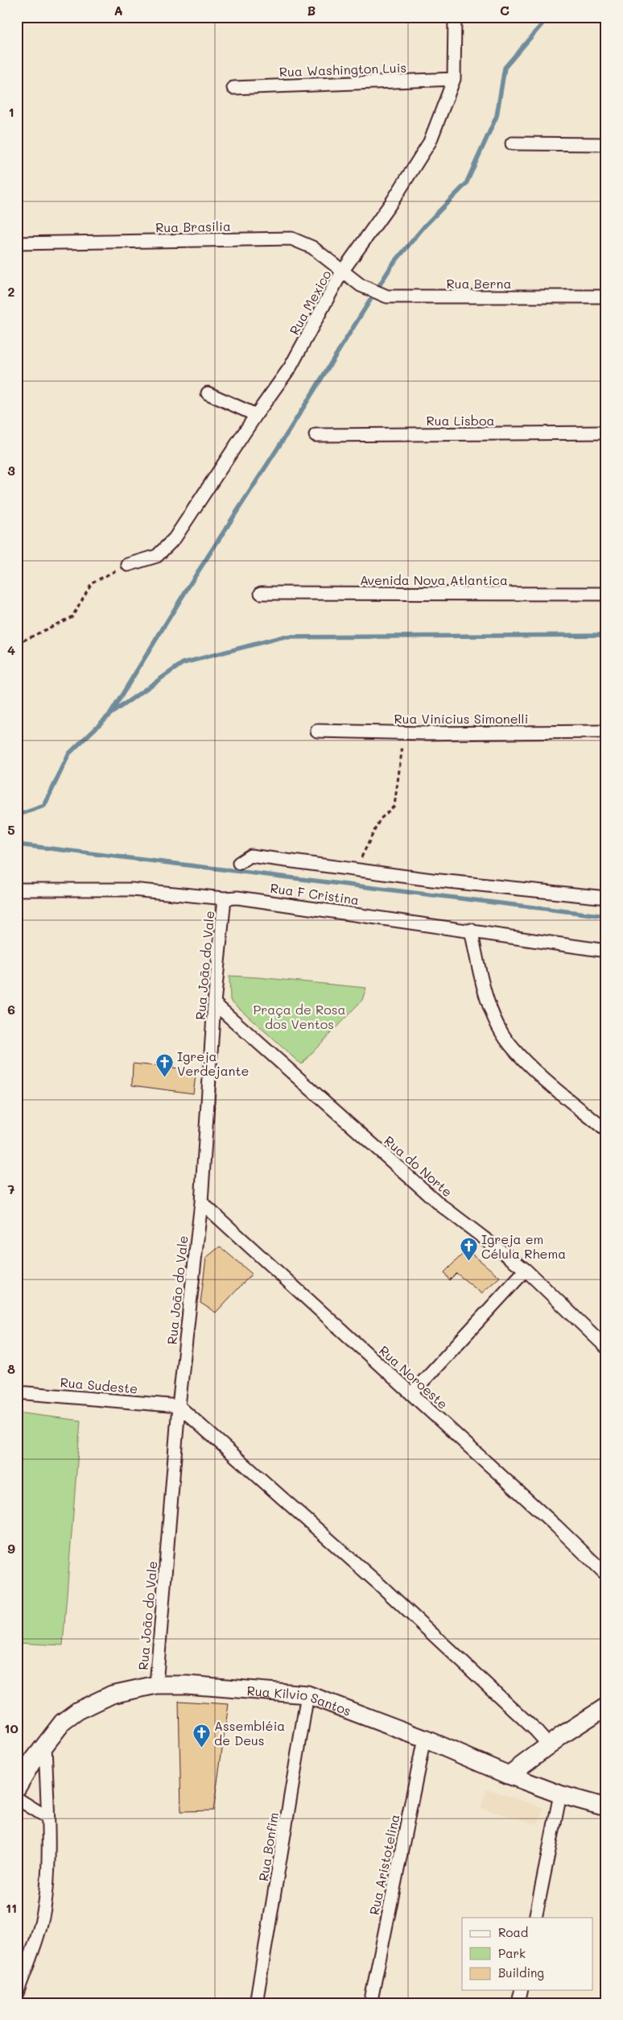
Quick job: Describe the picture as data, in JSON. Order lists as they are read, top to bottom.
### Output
{
  "streets": {
    "main road": ["Rua Kilvio Santos"],
    "street": [
      "Rua Washington Luis",
      "Rua Brasilia",
      "Rua Berna",
      "Rua Mexico",
      "Rua Lisboa",
      "Avenida Nova Atlantica",
      "Rua Vinícius Simonelli",
      "Rua F Cristina",
      "Rua João do Vale",
      "Rua do Norte",
      "Rua Noroeste",
      "Rua Sudeste",
      "Rua Bonfim",
      "Rua Aristotelina"
    ]
  },
  "crossings": [
    ["Rua Washington Luis", "Rua Mexico"],
    ["Rua Brasilia", "Rua Berna"],
    ["Rua Brasilia", "Rua Mexico"],
    ["Rua F Cristina", "Rua João do Vale"],
    ["Rua João do Vale", "Rua do Norte"],
    ["Rua João do Vale", "Rua Noroeste"],
    ["Rua João do Vale", "Rua Sudeste"],
    ["Rua João do Vale", "Rua Kilvio Santos"],
    ["Rua Kilvio Santos", "Rua Bonfim"],
    ["Rua Kilvio Santos", "Rua Aristotelina"]
  ],
  "parks": ["Praça de Rosa dos Ventos"],
  "places": {
    "church": ["Igreja Verdejante", "Igreja em Célula Rhema", "Assembléia de Deus"]
  },
  "legend": ["Road", "Park", "Building"],
  "grid": {
    "columns": ["A", "B", "C"],
    "rows": [
      "1",
      "2",
      "3",
      "4",
      "5",
      "6",
      "7",
      "8",
      "9",
      "10",
      "11"
    ]
  }
}
